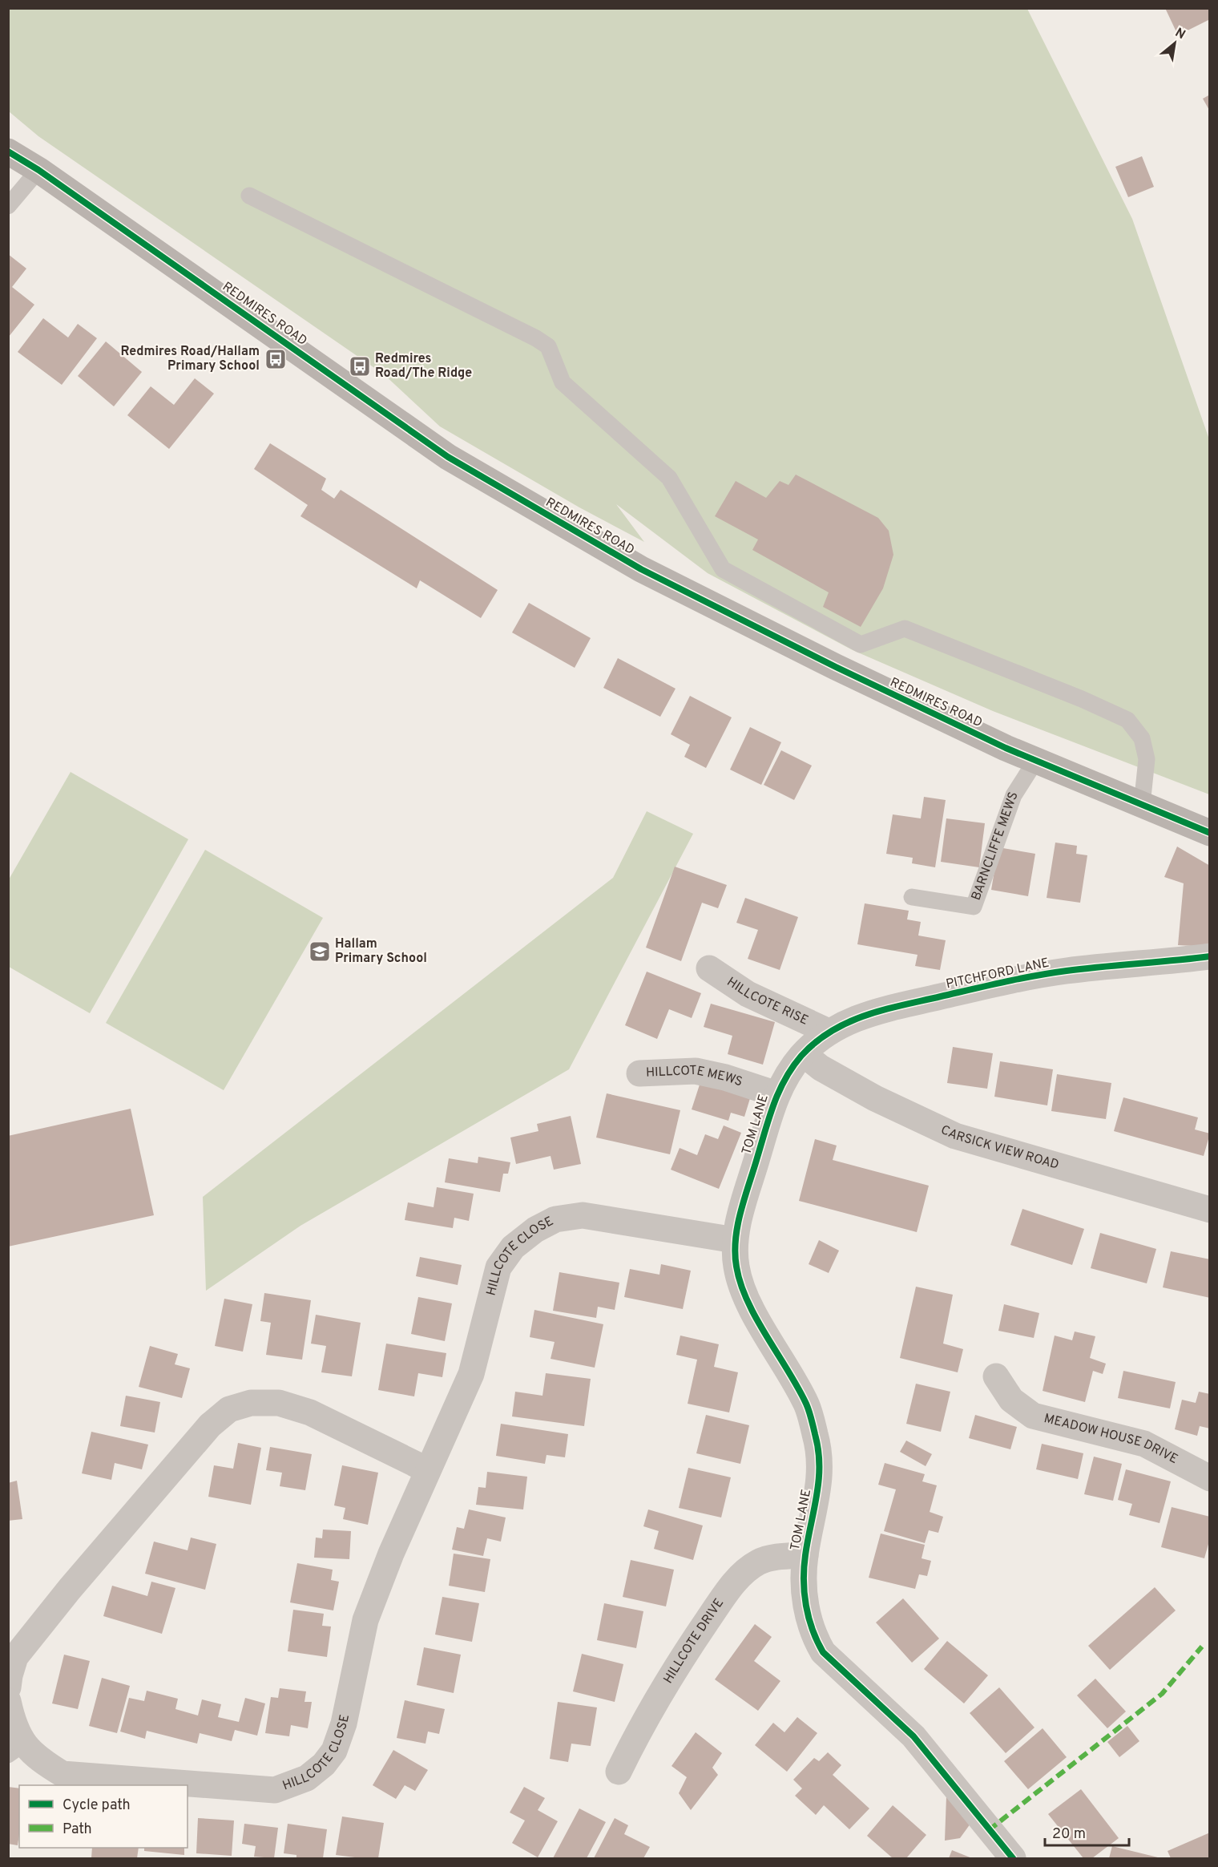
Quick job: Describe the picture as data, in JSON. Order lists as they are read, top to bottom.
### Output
{
  "streets": {
    "street": [
      "REDMIRES ROAD",
      "PITCHFORD LANE",
      "HILLCOTE RISE",
      "HILLCOTE MEWS",
      "TOM LANE",
      "CARSICK VIEW ROAD",
      "HILLCOTE CLOSE",
      "MEADOW HOUSE DRIVE",
      "HILLCOTE DRIVE"
    ],
    "lane": ["BARNCLIFFE MEWS"]
  },
  "crossings": [
    ["REDMIRES ROAD", "BARNCLIFFE MEWS"],
    ["PITCHFORD LANE", "HILLCOTE RISE"],
    ["PITCHFORD LANE", "TOM LANE"],
    ["PITCHFORD LANE", "CARSICK VIEW ROAD"],
    ["HILLCOTE MEWS", "TOM LANE"],
    ["TOM LANE", "CARSICK VIEW ROAD"],
    ["TOM LANE", "HILLCOTE CLOSE"],
    ["TOM LANE", "HILLCOTE DRIVE"]
  ],
  "places": {
    "bus stop": ["Redmires Road/Hallam Primary School", "Redmires Road/The Ridge"],
    "school or university": ["Hallam Primary School"]
  },
  "legend": ["Cycle path", "Path"],
  "scale_bar": "20 m",
  "north": "top right"
}
